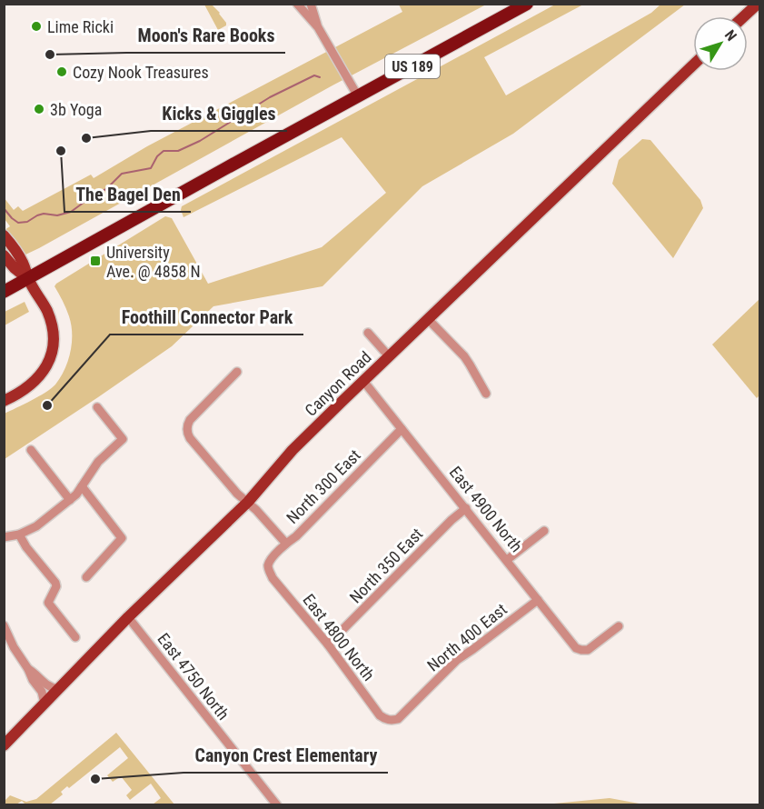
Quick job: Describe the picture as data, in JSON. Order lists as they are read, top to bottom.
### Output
{
  "streets": {
    "highway": ["US 189"],
    "main road": ["Canyon Road"],
    "street": [
      "North 300 East",
      "East 4900 North",
      "North 350 East",
      "East 4800 North",
      "North 400 East",
      "East 4750 North"
    ]
  },
  "crossings": [
    ["Canyon Road", "East 4900 North"],
    ["Canyon Road", "East 4750 North"],
    ["North 300 East", "East 4900 North"],
    ["North 300 East", "East 4800 North"],
    ["East 4900 North", "North 350 East"],
    ["East 4900 North", "North 400 East"],
    ["North 350 East", "East 4800 North"],
    ["East 4800 North", "North 400 East"]
  ],
  "places": {
    "other": [
      "Lime Ricki",
      "Moon's Rare Books",
      "Cozy Nook Treasures",
      "3b Yoga",
      "Kicks & Giggles",
      "The Bagel Den",
      "Foothill Connector Park",
      "Canyon Crest Elementary"
    ],
    "transit": ["University Ave. @ 4858 N"]
  },
  "north": "top right"
}
